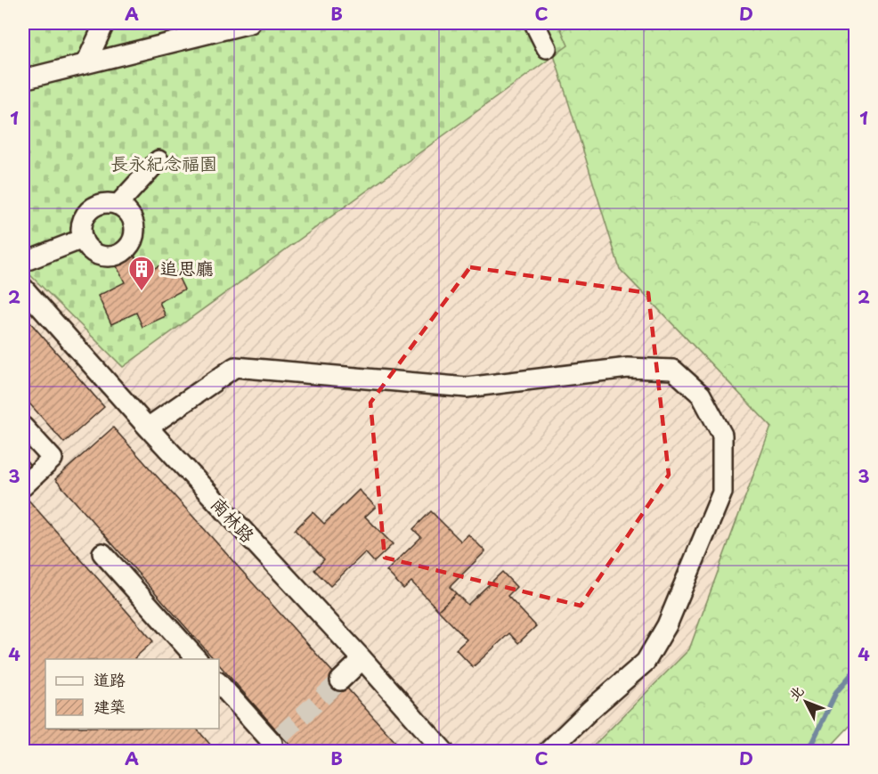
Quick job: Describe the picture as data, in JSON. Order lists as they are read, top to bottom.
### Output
{
  "streets": {
    "street": ["南林路"]
  },
  "parks": ["長永紀念福園"],
  "places": {
    "building": ["追思廳"]
  },
  "legend": ["道路", "建築"],
  "north": "top left",
  "grid": {
    "columns": [
      "A",
      "B",
      "C",
      "D"
    ],
    "rows": [
      "1",
      "2",
      "3",
      "4"
    ]
  }
}
